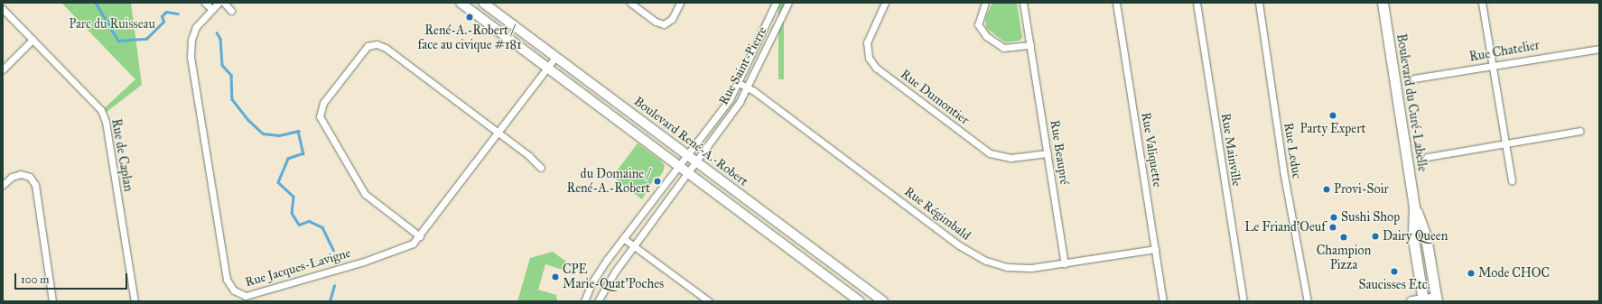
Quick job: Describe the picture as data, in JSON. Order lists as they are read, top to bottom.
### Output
{
  "streets": {
    "main road": ["Boulevard du Curé-Labelle"],
    "street": [
      "Rue Chatelier",
      "Rue Saint-Pierre",
      "Rue Dumontier",
      "Boulevard René-A.-Robert",
      "Rue Valiquette",
      "Rue Mainville",
      "Rue Leduc",
      "Rue Beaupré",
      "Rue de Caplan",
      "Rue Régimbald",
      "Rue Jacques-Lavigne"
    ]
  },
  "crossings": [
    ["Rue Saint-Pierre", "Boulevard René-A.-Robert"],
    ["Rue Saint-Pierre", "Rue Régimbald"],
    ["Rue Dumontier", "Rue Beaupré"],
    ["Boulevard René-A.-Robert", "Rue Jacques-Lavigne"],
    ["Rue Valiquette", "Rue Régimbald"],
    ["Rue Beaupré", "Rue Régimbald"]
  ],
  "parks": ["Parc du Ruisseau"],
  "places": [
    "René-A.-Robert / face au civique #181",
    "Party Expert",
    "du Domaine / René-A.-Robert",
    "Provi-Soir",
    "Sushi Shop",
    "Le Friand'Oeuf",
    "Dairy Queen",
    "Champion Pizza",
    "Saucisses Etc.",
    "Mode CHOC",
    "CPE Marie-Quat'Poches"
  ],
  "scale_bar": "100 m"
}
